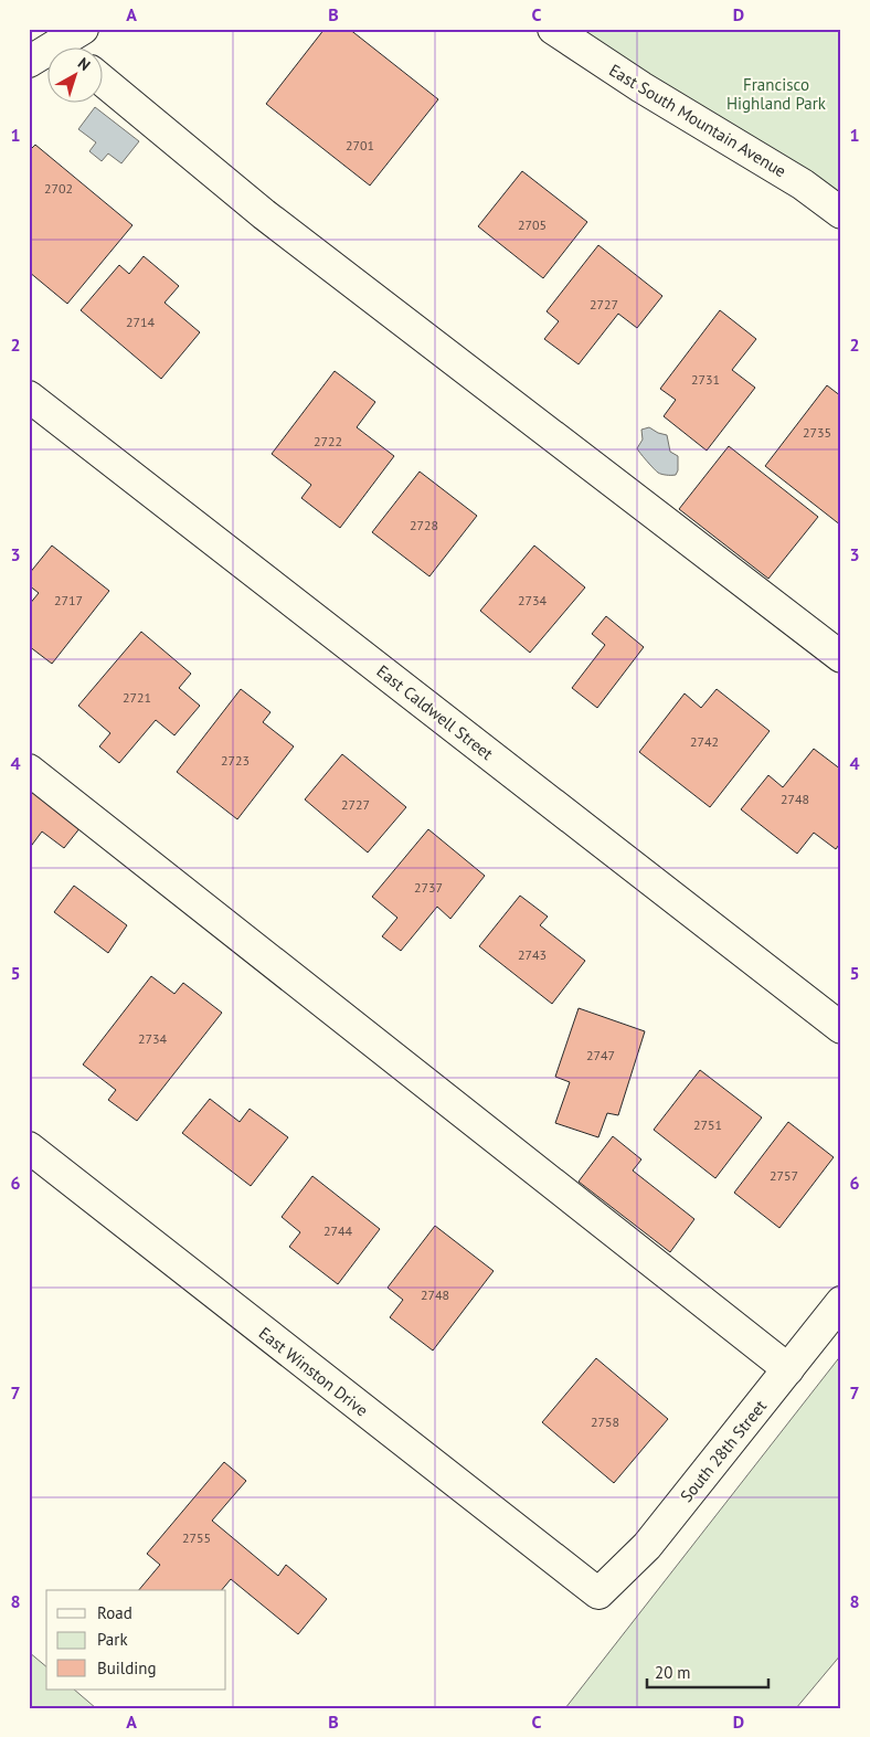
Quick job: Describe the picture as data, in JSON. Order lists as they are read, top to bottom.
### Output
{
  "streets": {
    "street": [
      "East South Mountain Avenue",
      "East Caldwell Street",
      "East Winston Drive",
      "South 28th Street"
    ]
  },
  "crossings": [
    ["East Winston Drive", "South 28th Street"]
  ],
  "parks": ["Francisco Highland Park"],
  "house_numbers": [
    "2701",
    "2702",
    "2705",
    "2727",
    "2714",
    "2731",
    "2735",
    "2722",
    "2728",
    "2717",
    "2734",
    "2721",
    "2742",
    "2723",
    "2748",
    "2727",
    "2737",
    "2743",
    "2734",
    "2747",
    "2751",
    "2757",
    "2744",
    "2748",
    "2758",
    "2755"
  ],
  "legend": ["Road", "Park", "Building"],
  "scale_bar": "20 m",
  "north": "top right",
  "grid": {
    "columns": [
      "A",
      "B",
      "C",
      "D"
    ],
    "rows": [
      "1",
      "2",
      "3",
      "4",
      "5",
      "6",
      "7",
      "8"
    ]
  }
}
